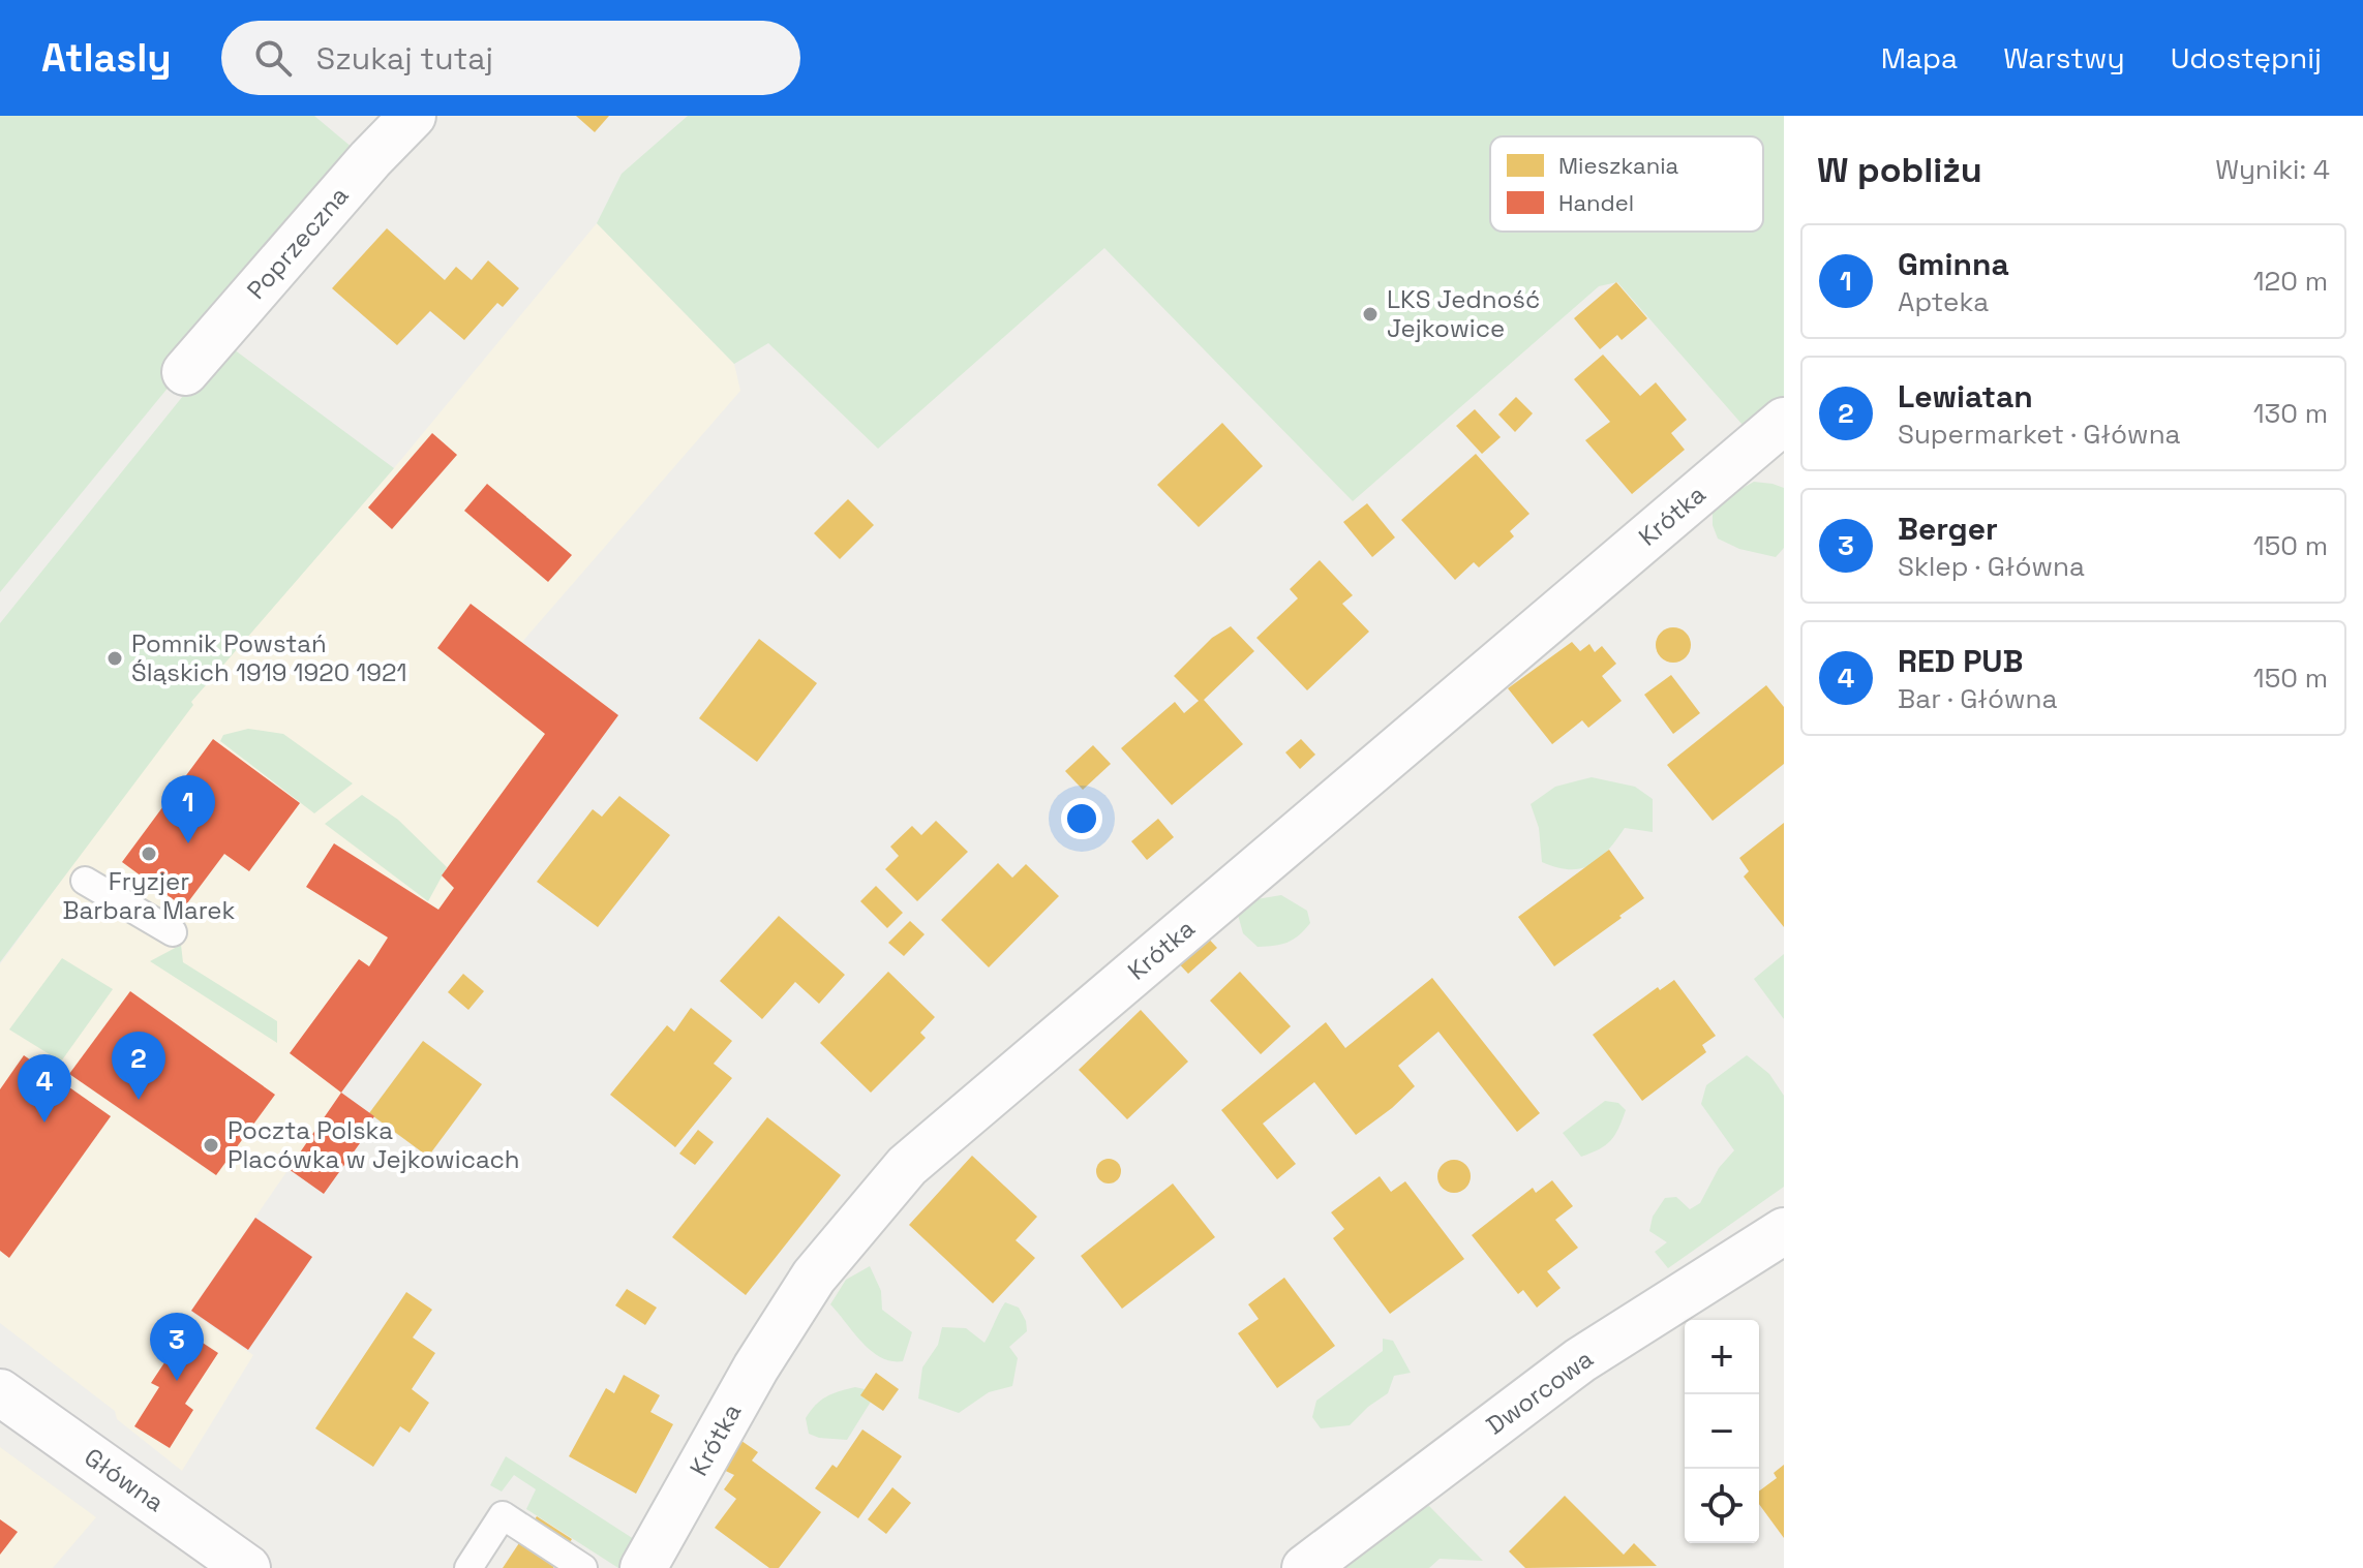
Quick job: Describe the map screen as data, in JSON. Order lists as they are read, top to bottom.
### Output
{
  "streets": {
    "street": [
      "Poprzeczna",
      "Krótka",
      "Dworcowa",
      "Główna"
    ]
  },
  "places": [
    "LKS Jedność Jejkowice",
    "Pomnik Powstań Śląskich 1919 1920 1921",
    "Fryzjer Barbara Marek",
    "Poczta Polska Placówka w Jejkowicach"
  ],
  "legend": ["Mieszkania", "Handel"],
  "page": {
    "header": "Atlasly",
    "search": "Szukaj tutaj",
    "nav": ["Mapa", "Warstwy", "Udostępnij"],
    "heading": ["W pobliżu", "Wyniki: 4"],
    "list": [
      {
        "mark": "1",
        "name": "Gminna",
        "note": "Apteka",
        "value": "120 m"
      },
      {
        "mark": "2",
        "name": "Lewiatan",
        "note": "Supermarket · Główna",
        "value": "130 m"
      },
      {
        "mark": "3",
        "name": "Berger",
        "note": "Sklep · Główna",
        "value": "150 m"
      },
      {
        "mark": "4",
        "name": "RED PUB",
        "note": "Bar · Główna",
        "value": "150 m"
      }
    ],
    "pins": [
      "1",
      "2",
      "4",
      "3"
    ],
    "map_buttons": ["+", "−"]
  }
}
